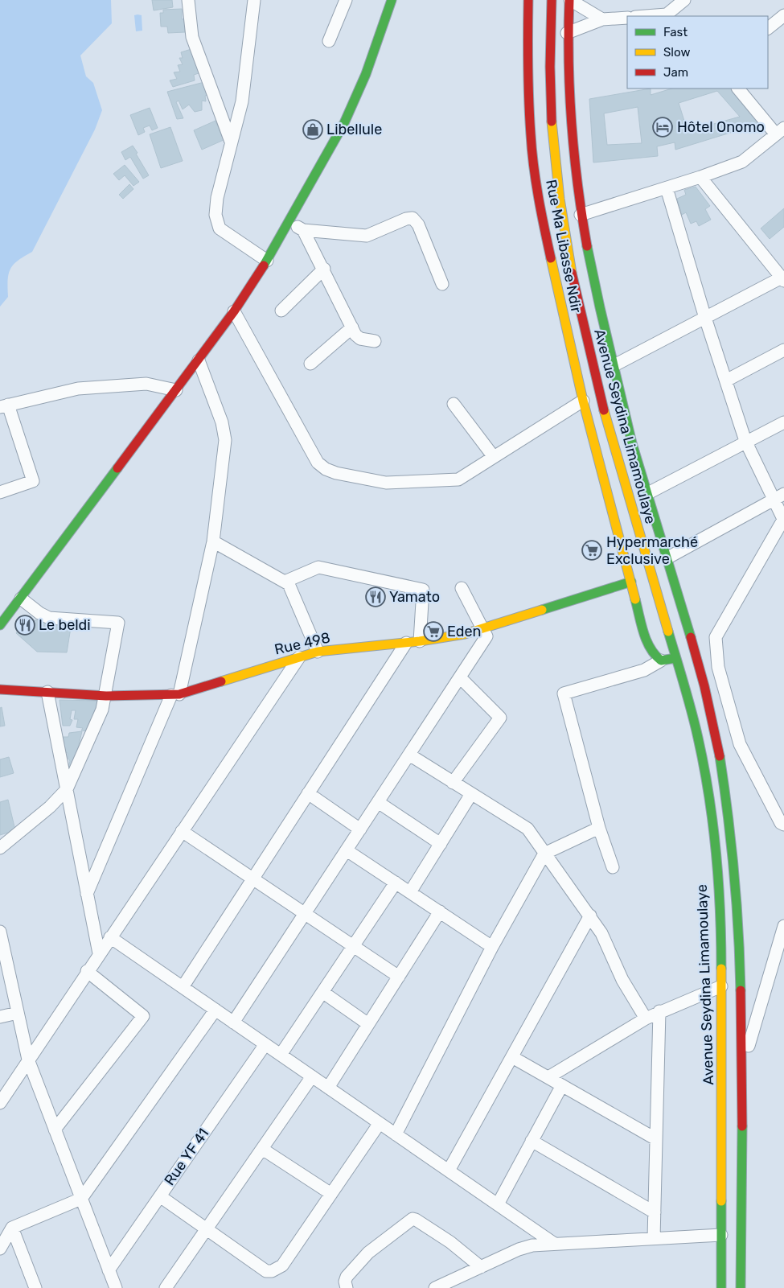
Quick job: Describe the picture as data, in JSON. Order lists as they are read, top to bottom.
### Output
{
  "streets": {
    "main road": ["Rue Ma Libasse Ndir", "Avenue Seydina Limamoulaye", "Rue 498"],
    "street": ["Rue YF 41"]
  },
  "crossings": [
    ["Rue Ma Libasse Ndir", "Rue 498"]
  ],
  "places": {
    "hotel": ["Hôtel Onomo"],
    "shop": ["Libellule"],
    "supermarket": ["Hypermarché Exclusive", "Eden"],
    "restaurant": ["Yamato", "Le beldi"]
  },
  "legend": ["Fast", "Slow", "Jam"]
}
